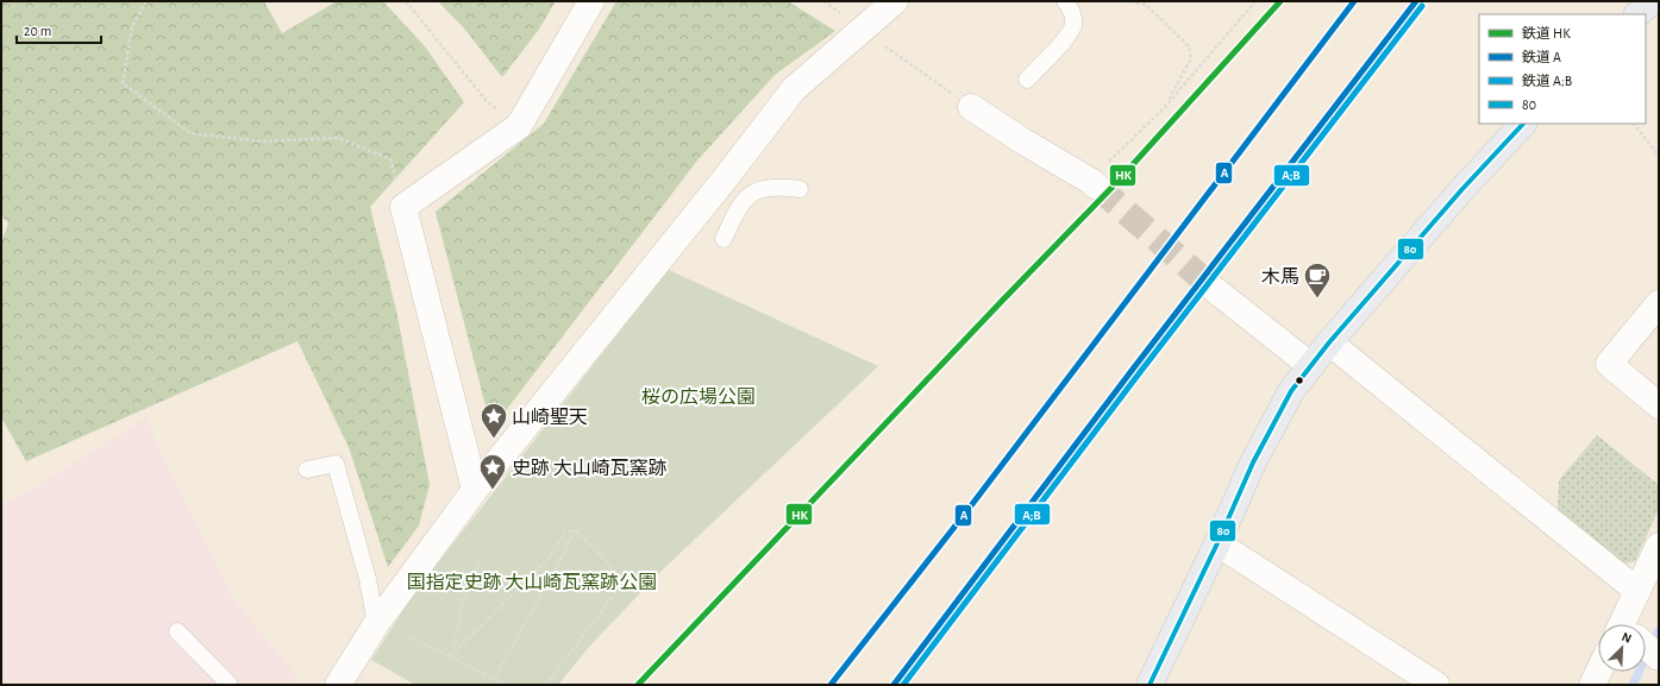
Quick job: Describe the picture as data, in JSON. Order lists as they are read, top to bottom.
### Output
{
  "parks": ["桜の広場公園", "国指定史跡 大山崎瓦窯跡公園"],
  "places": {
    "cafe": ["木馬"],
    "place": ["山崎聖天", "史跡 大山崎瓦窯跡"]
  },
  "lines": [
    "rail line HK",
    "rail line A",
    "rail line A;B",
    "transit line 80"
  ],
  "legend": [
    "鉄道 HK",
    "鉄道 A",
    "鉄道 A;B",
    "80"
  ],
  "scale_bar": "20 m",
  "north": "top right"
}
